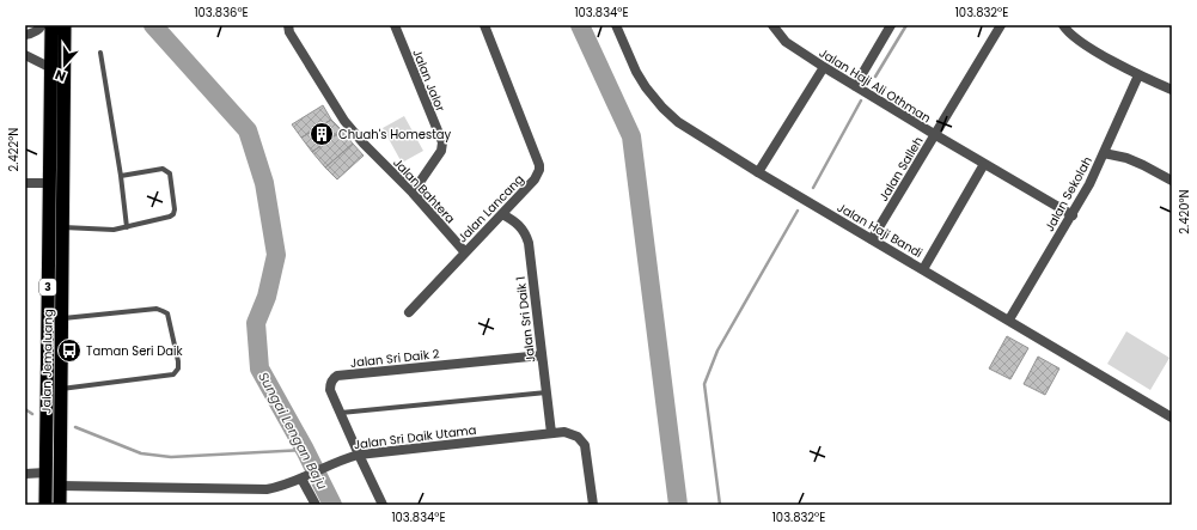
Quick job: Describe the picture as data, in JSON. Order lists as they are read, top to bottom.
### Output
{
  "streets": {
    "highway": ["3", "Jalan Jemaluang"],
    "street": [
      "Jalan Jalor",
      "Jalan Haji Ali Othman",
      "Jalan Salleh",
      "Jalan Bahtera",
      "Jalan Sekolah",
      "Jalan Lancang",
      "Jalan Haji Bandi",
      "Jalan Sri Daik 1",
      "Jalan Sri Daik 2",
      "Jalan Sri Daik Utama"
    ]
  },
  "crossings": [
    ["Jalan Jalor", "Jalan Bahtera"],
    ["Jalan Haji Ali Othman", "Jalan Salleh"],
    ["Jalan Haji Ali Othman", "Jalan Sekolah"],
    ["Jalan Salleh", "Jalan Haji Bandi"],
    ["Jalan Bahtera", "Jalan Lancang"],
    ["Jalan Sekolah", "Jalan Haji Bandi"],
    ["Jalan Lancang", "Jalan Sri Daik 1"],
    ["3", "Jalan Jemaluang"],
    ["Jalan Sri Daik 1", "Jalan Sri Daik 2"],
    ["Jalan Sri Daik 1", "Jalan Sri Daik Utama"],
    ["Jalan Sri Daik 2", "Jalan Sri Daik Utama"],
    ["Jalan Jemaluang", "Jalan Sri Daik Utama"]
  ],
  "water": ["Sungai Lengan Baju"],
  "places": {
    "building": ["Chuah's Homestay"],
    "bus stop": ["Taman Seri Daik"]
  },
  "north": "bottom",
  "coordinates": [
    "103.836°E",
    "103.834°E",
    "103.832°E",
    "2.422°N",
    "2.420°N"
  ]
}
